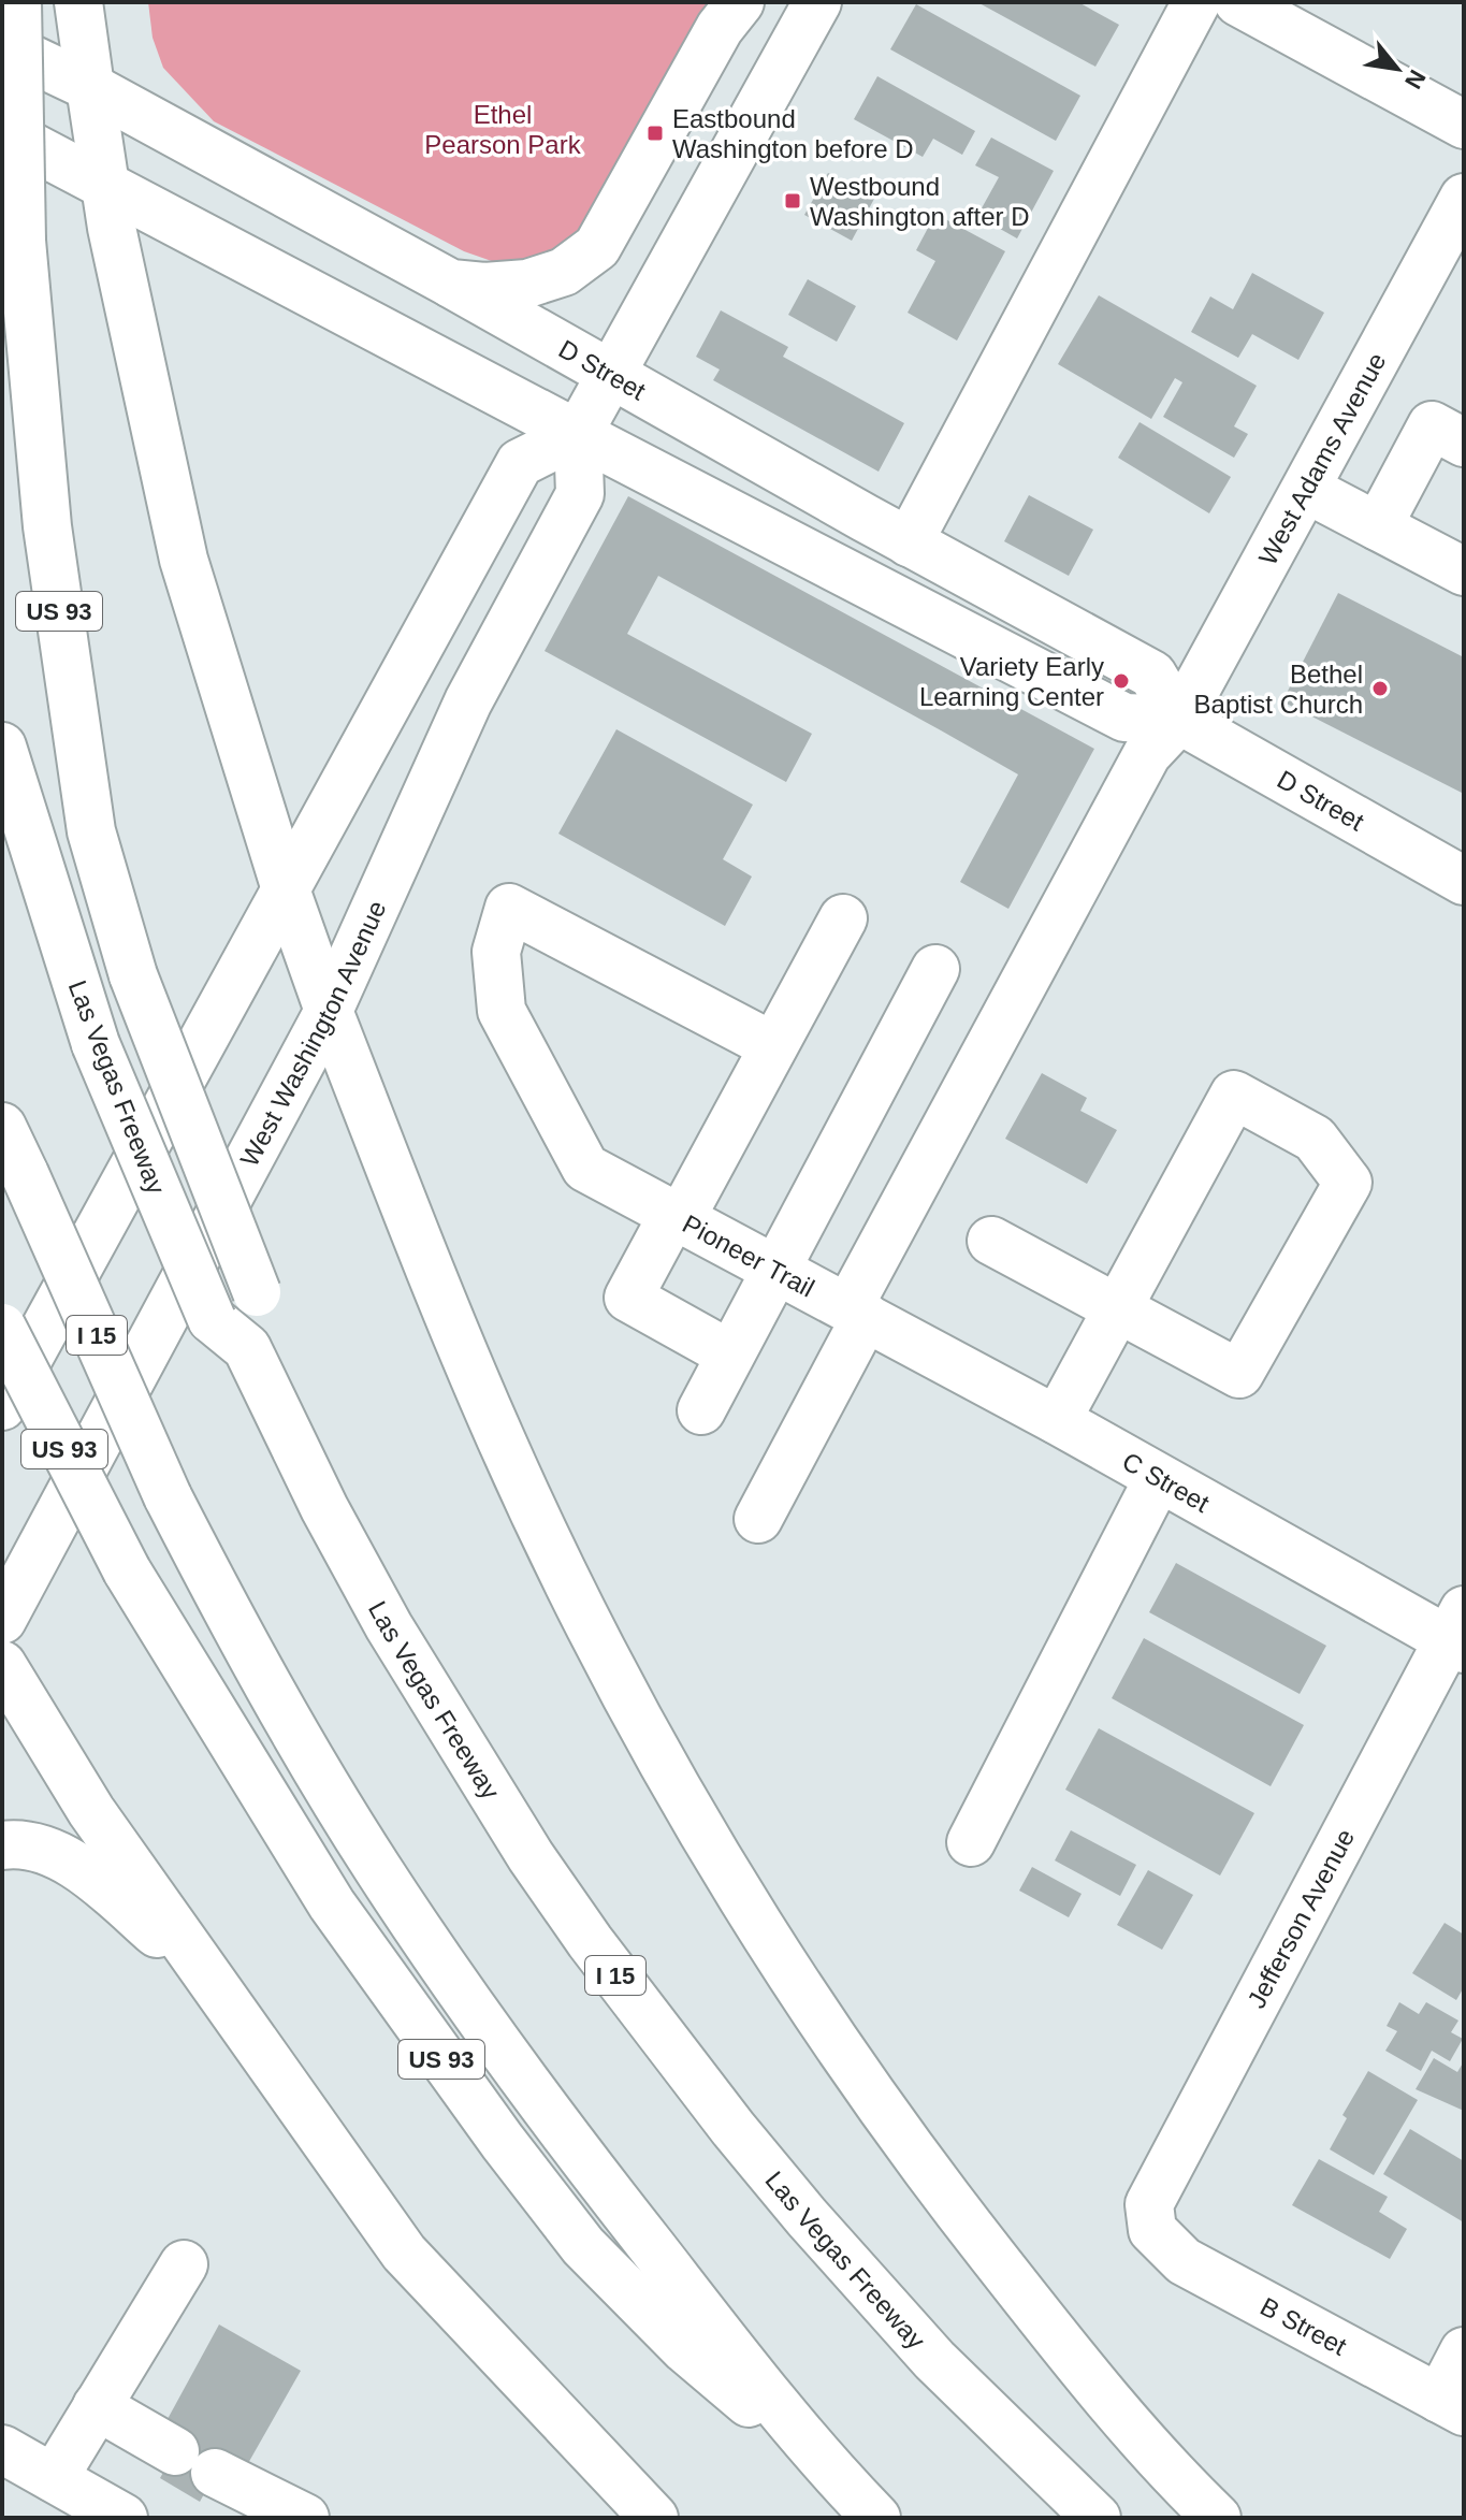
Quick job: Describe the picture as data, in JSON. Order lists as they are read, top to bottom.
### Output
{
  "streets": {
    "main road": [
      "D Street",
      "West Adams Avenue",
      "US 93",
      "West Washington Avenue",
      "Las Vegas Freeway",
      "Pioneer Trail",
      "I 15",
      "C Street",
      "Jefferson Avenue",
      "B Street"
    ]
  },
  "crossings": [
    ["D Street", "West Adams Avenue"],
    ["D Street", "West Washington Avenue"],
    ["West Adams Avenue", "Pioneer Trail"],
    ["West Adams Avenue", "C Street"],
    ["US 93", "Las Vegas Freeway"],
    ["US 93", "I 15"],
    ["Pioneer Trail", "C Street"],
    ["C Street", "Jefferson Avenue"],
    ["Jefferson Avenue", "B Street"]
  ],
  "parks": ["Ethel Pearson Park"],
  "places": {
    "transit": ["Eastbound Washington before D", "Westbound Washington after D"],
    "other": ["Variety Early Learning Center", "Bethel Baptist Church"]
  },
  "north": "bottom right"
}
